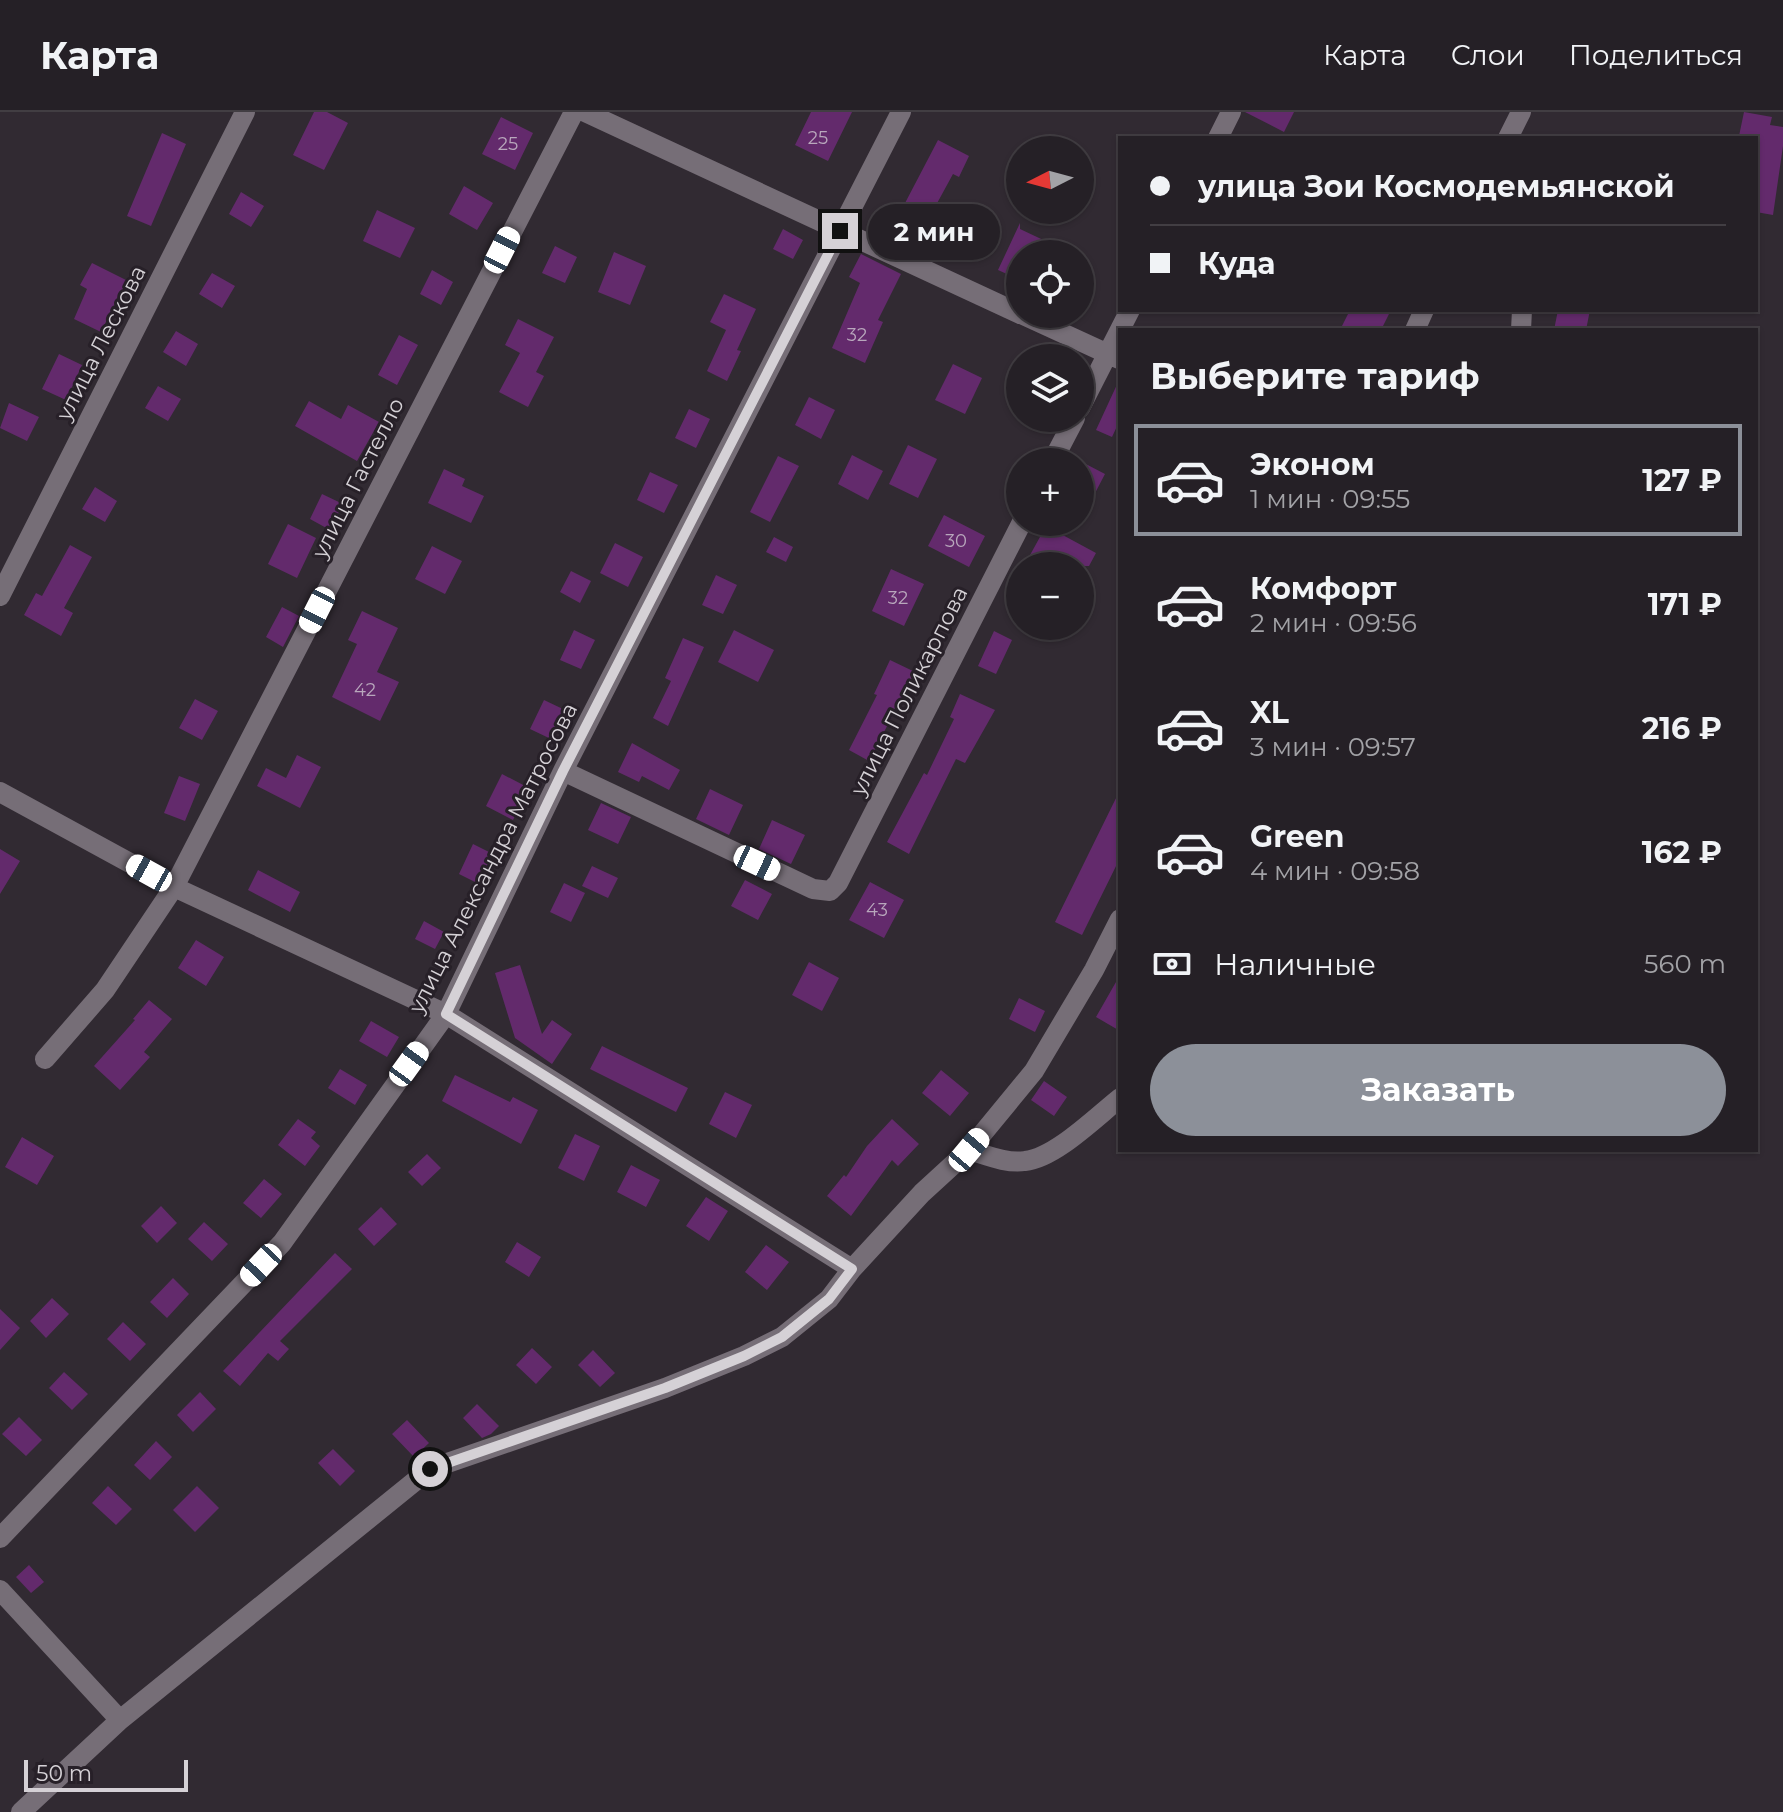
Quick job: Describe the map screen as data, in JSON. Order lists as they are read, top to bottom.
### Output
{
  "streets": {
    "street": [
      "улица Лескова",
      "улица Гастелло",
      "улица Поликарпова",
      "улица Александра Матросова"
    ]
  },
  "crossings": [
    ["улица Поликарпова", "улица Александра Матросова"]
  ],
  "house_numbers": [
    "25",
    "25",
    "32",
    "30",
    "32",
    "42",
    "43"
  ],
  "scale_bar": "50 m",
  "north": "left",
  "page": {
    "header": "Карта",
    "nav": ["Карта", "Слои", "Поделиться"],
    "map_buttons": ["+", "−"],
    "banner": ["улица Зои Космодемьянской", "Куда"],
    "bubble": "2 мин",
    "heading": "Выберите тариф",
    "list": [
      {
        "name": "Эконом",
        "note": "1 мин · 09:55",
        "value": "127 ₽"
      },
      {
        "name": "Комфорт",
        "note": "2 мин · 09:56",
        "value": "171 ₽"
      },
      {
        "name": "XL",
        "note": "3 мин · 09:57",
        "value": "216 ₽"
      },
      {
        "name": "Green",
        "note": "4 мин · 09:58",
        "value": "162 ₽"
      }
    ],
    "pay": ["Наличные", "560 m"],
    "buttons": "Заказать",
    "scale": "50 m"
  }
}
